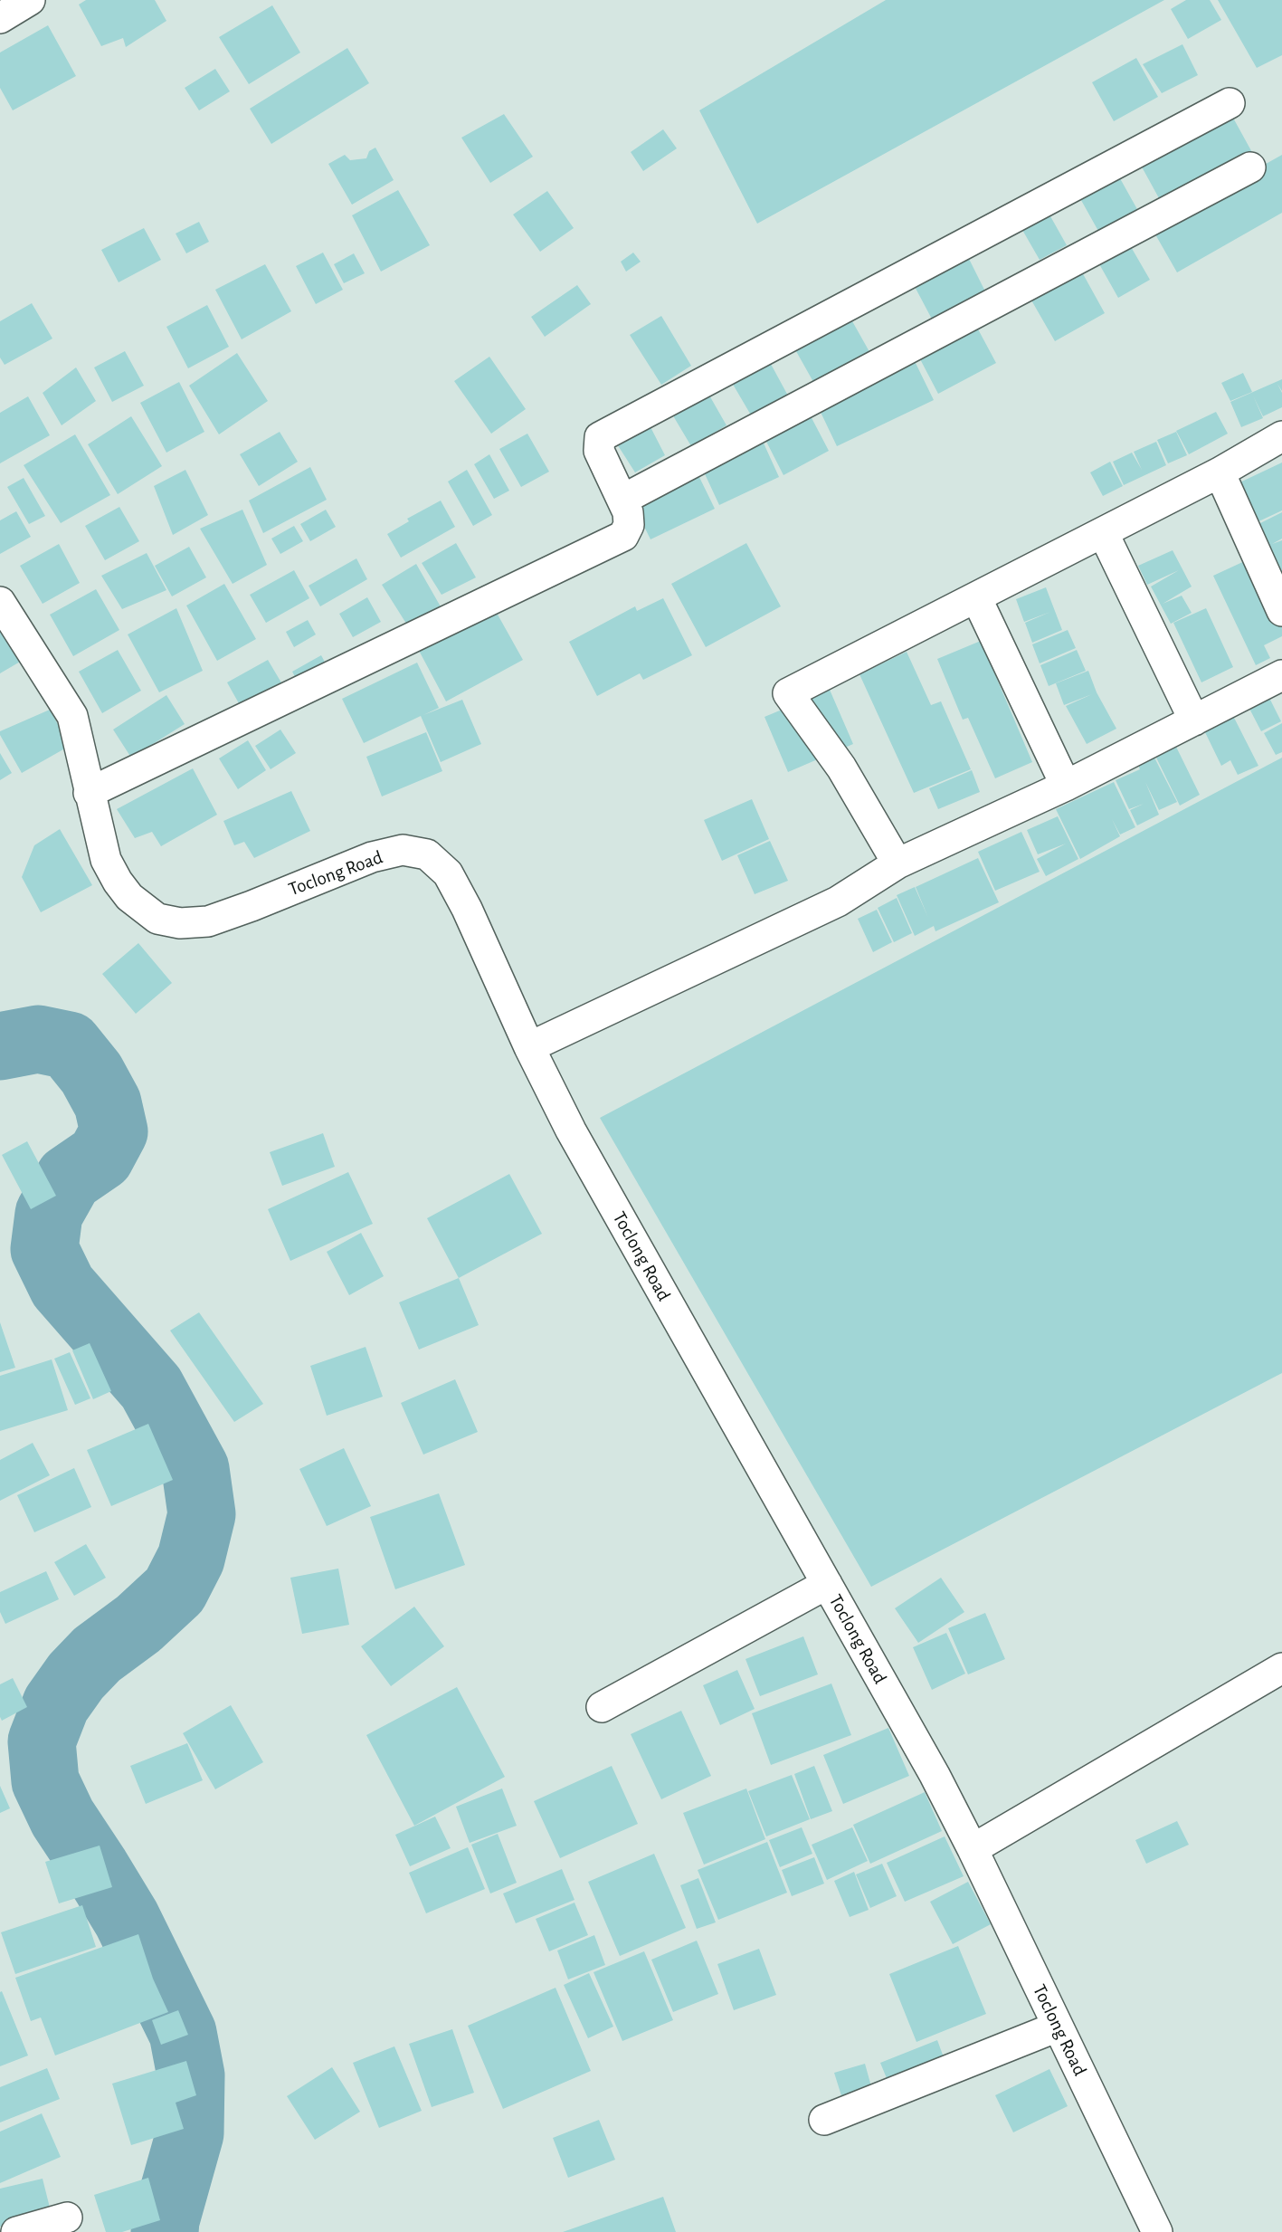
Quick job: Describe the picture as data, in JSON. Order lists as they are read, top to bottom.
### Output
{
  "streets": {
    "street": ["Toclong Road"]
  }
}
